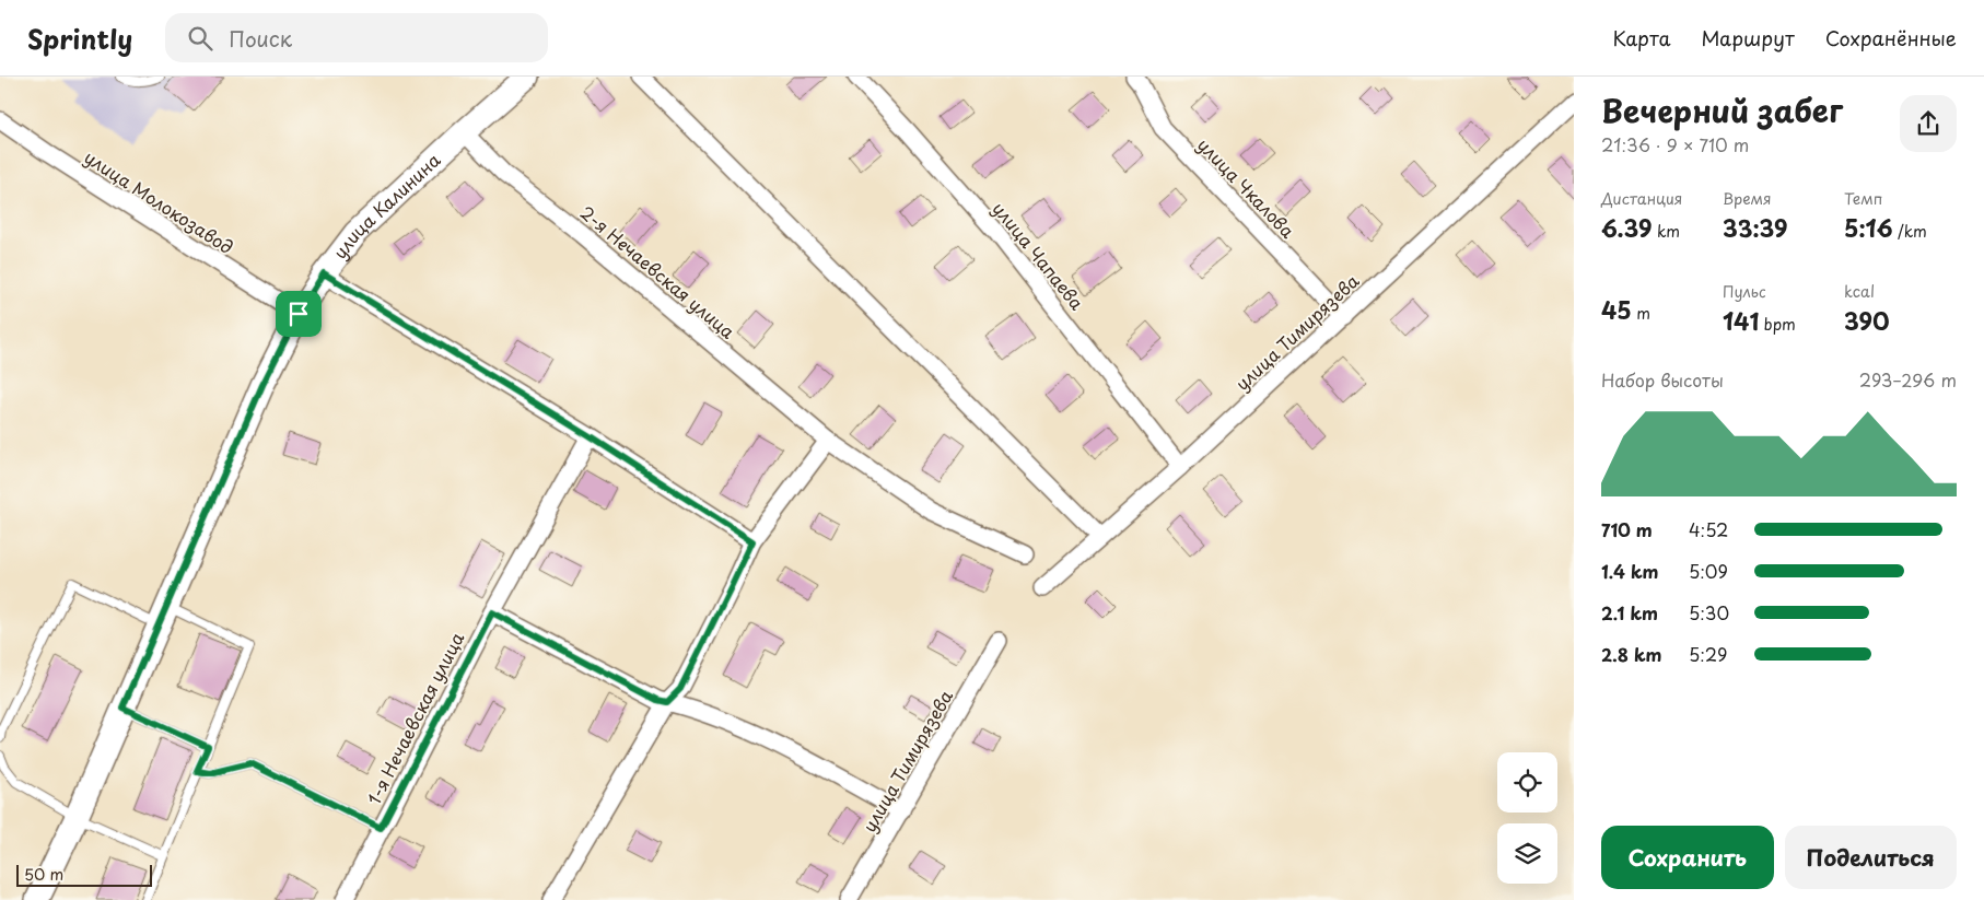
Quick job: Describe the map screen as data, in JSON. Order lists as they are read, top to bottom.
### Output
{
  "streets": {
    "main road": ["улица Калинина"],
    "street": [
      "улица Чкалова",
      "улица Молокозавод",
      "улица Чапаева",
      "2-я Нечаевская улица",
      "улица Тимирязева",
      "1-я Нечаевская улица"
    ]
  },
  "crossings": [
    ["улица Чкалова", "улица Тимирязева"],
    ["улица Молокозавод", "улица Калинина"],
    ["улица Калинина", "2-я Нечаевская улица"],
    ["улица Чапаева", "улица Тимирязева"]
  ],
  "scale_bar": "50 m",
  "page": {
    "header": "Sprintly",
    "search": "Поиск",
    "nav": ["Карта", "Маршрут", "Сохранённые"],
    "heading": ["Вечерний забег", "21:36 · 9 × 710 m"],
    "stats": [
      ["Дистанция", "6.39 km"],
      ["Время", "33:39"],
      ["Темп", "5:16 /km"],
      ["45 m"],
      ["Пульс", "141 bpm"],
      ["kcal", "390"]
    ],
    "chart": ["Набор высоты", "293–296 m"],
    "list": [
      {
        "name": "710 m",
        "note": "4:52"
      },
      {
        "name": "1.4 km",
        "note": "5:09"
      },
      {
        "name": "2.1 km",
        "note": "5:30"
      },
      {
        "name": "2.8 km",
        "note": "5:29"
      }
    ],
    "buttons": ["Сохранить", "Поделиться"],
    "scale": "50 m"
  }
}
